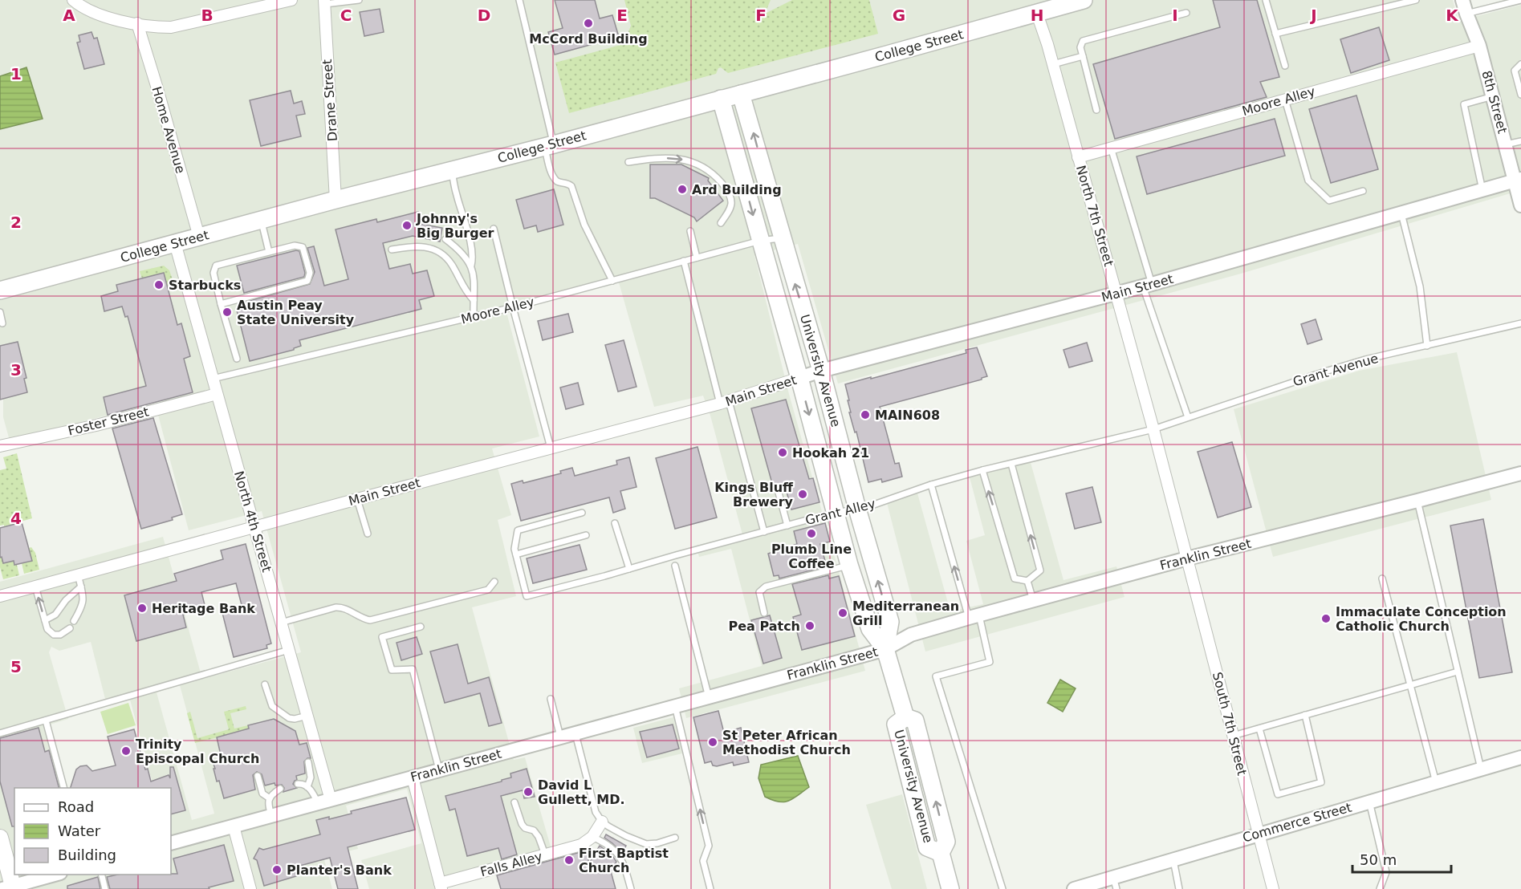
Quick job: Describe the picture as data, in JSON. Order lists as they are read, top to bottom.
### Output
{
  "streets": {
    "main road": ["College Street", "University Avenue"],
    "street": [
      "Drane Street",
      "Moore Alley",
      "8th Street",
      "Home Avenue",
      "North 7th Street",
      "Main Street",
      "Foster Street",
      "North 4th Street",
      "Franklin Street",
      "South 7th Street",
      "Commerce Street",
      "Falls Alley"
    ],
    "lane": ["Grant Avenue", "Grant Alley"]
  },
  "crossings": [
    ["College Street", "Drane Street"],
    ["College Street", "Home Avenue"],
    ["College Street", "North 7th Street"],
    ["College Street", "University Avenue"],
    ["College Street", "North 4th Street"],
    ["Moore Alley", "8th Street"],
    ["Moore Alley", "North 7th Street"],
    ["Moore Alley", "University Avenue"],
    ["Moore Alley", "North 4th Street"],
    ["8th Street", "Main Street"],
    ["North 7th Street", "Main Street"],
    ["North 7th Street", "Grant Avenue"],
    ["North 7th Street", "Grant Alley"],
    ["North 7th Street", "Franklin Street"],
    ["North 7th Street", "South 7th Street"],
    ["Main Street", "University Avenue"],
    ["Main Street", "North 4th Street"],
    ["Grant Avenue", "Grant Alley"],
    ["University Avenue", "Grant Alley"],
    ["University Avenue", "Franklin Street"],
    ["Foster Street", "North 4th Street"],
    ["North 4th Street", "Franklin Street"],
    ["Franklin Street", "South 7th Street"],
    ["South 7th Street", "Commerce Street"]
  ],
  "places": [
    "McCord Building",
    "Ard Building",
    "Johnny's Big Burger",
    "Starbucks",
    "Austin Peay State University",
    "MAIN608",
    "Hookah 21",
    "Kings Bluff Brewery",
    "Plumb Line Coffee",
    "Heritage Bank",
    "Mediterranean Grill",
    "Immaculate Conception Catholic Church",
    "Pea Patch",
    "St Peter African Methodist Church",
    "Trinity Episcopal Church",
    "David L Gullett, MD.",
    "First Baptist Church",
    "Planter's Bank"
  ],
  "legend": ["Road", "Water", "Building"],
  "scale_bar": "50 m",
  "grid": {
    "columns": [
      "A",
      "B",
      "C",
      "D",
      "E",
      "F",
      "G",
      "H",
      "I",
      "J",
      "K"
    ],
    "rows": [
      "1",
      "2",
      "3",
      "4",
      "5"
    ]
  }
}
